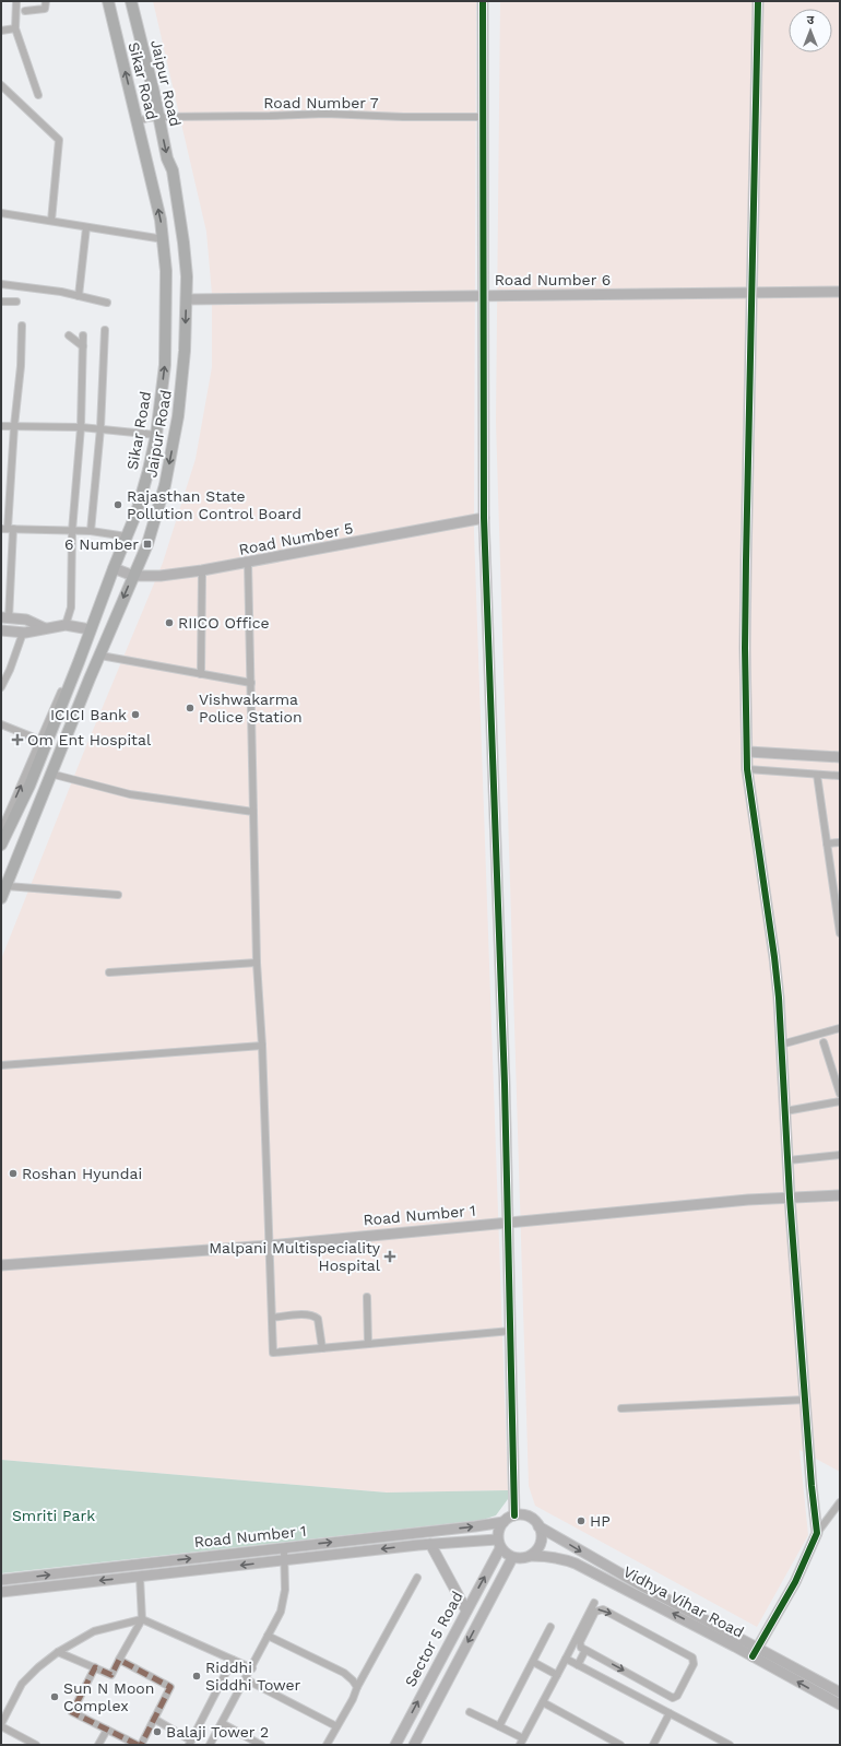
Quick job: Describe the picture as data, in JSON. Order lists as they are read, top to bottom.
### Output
{
  "streets": {
    "main road": ["Sikar Road", "Jaipur Road"],
    "street": [
      "Road Number 7",
      "Road Number 6",
      "Road Number 5",
      "Road Number 1",
      "Vidhya Vihar Road",
      "Sector 5 Road"
    ]
  },
  "crossings": [
    ["Sikar Road", "Road Number 7"],
    ["Sikar Road", "Road Number 5"],
    ["Jaipur Road", "Road Number 7"],
    ["Jaipur Road", "Road Number 6"],
    ["Jaipur Road", "Road Number 5"],
    ["Road Number 1", "Vidhya Vihar Road"],
    ["Road Number 1", "Sector 5 Road"],
    ["Vidhya Vihar Road", "Sector 5 Road"]
  ],
  "one_way": ["Sikar Road", "Jaipur Road"],
  "parks": ["Smriti Park"],
  "places": {
    "other": [
      "Rajasthan State Pollution Control Board",
      "RIICO Office",
      "Vishwakarma Police Station",
      "ICICI Bank",
      "Roshan Hyundai",
      "HP",
      "Riddhi Siddhi Tower",
      "Sun N Moon Complex",
      "Balaji Tower 2"
    ],
    "transit": ["6 Number"],
    "health": ["Om Ent Hospital", "Malpani Multispeciality Hospital"]
  },
  "north": "top"
}
